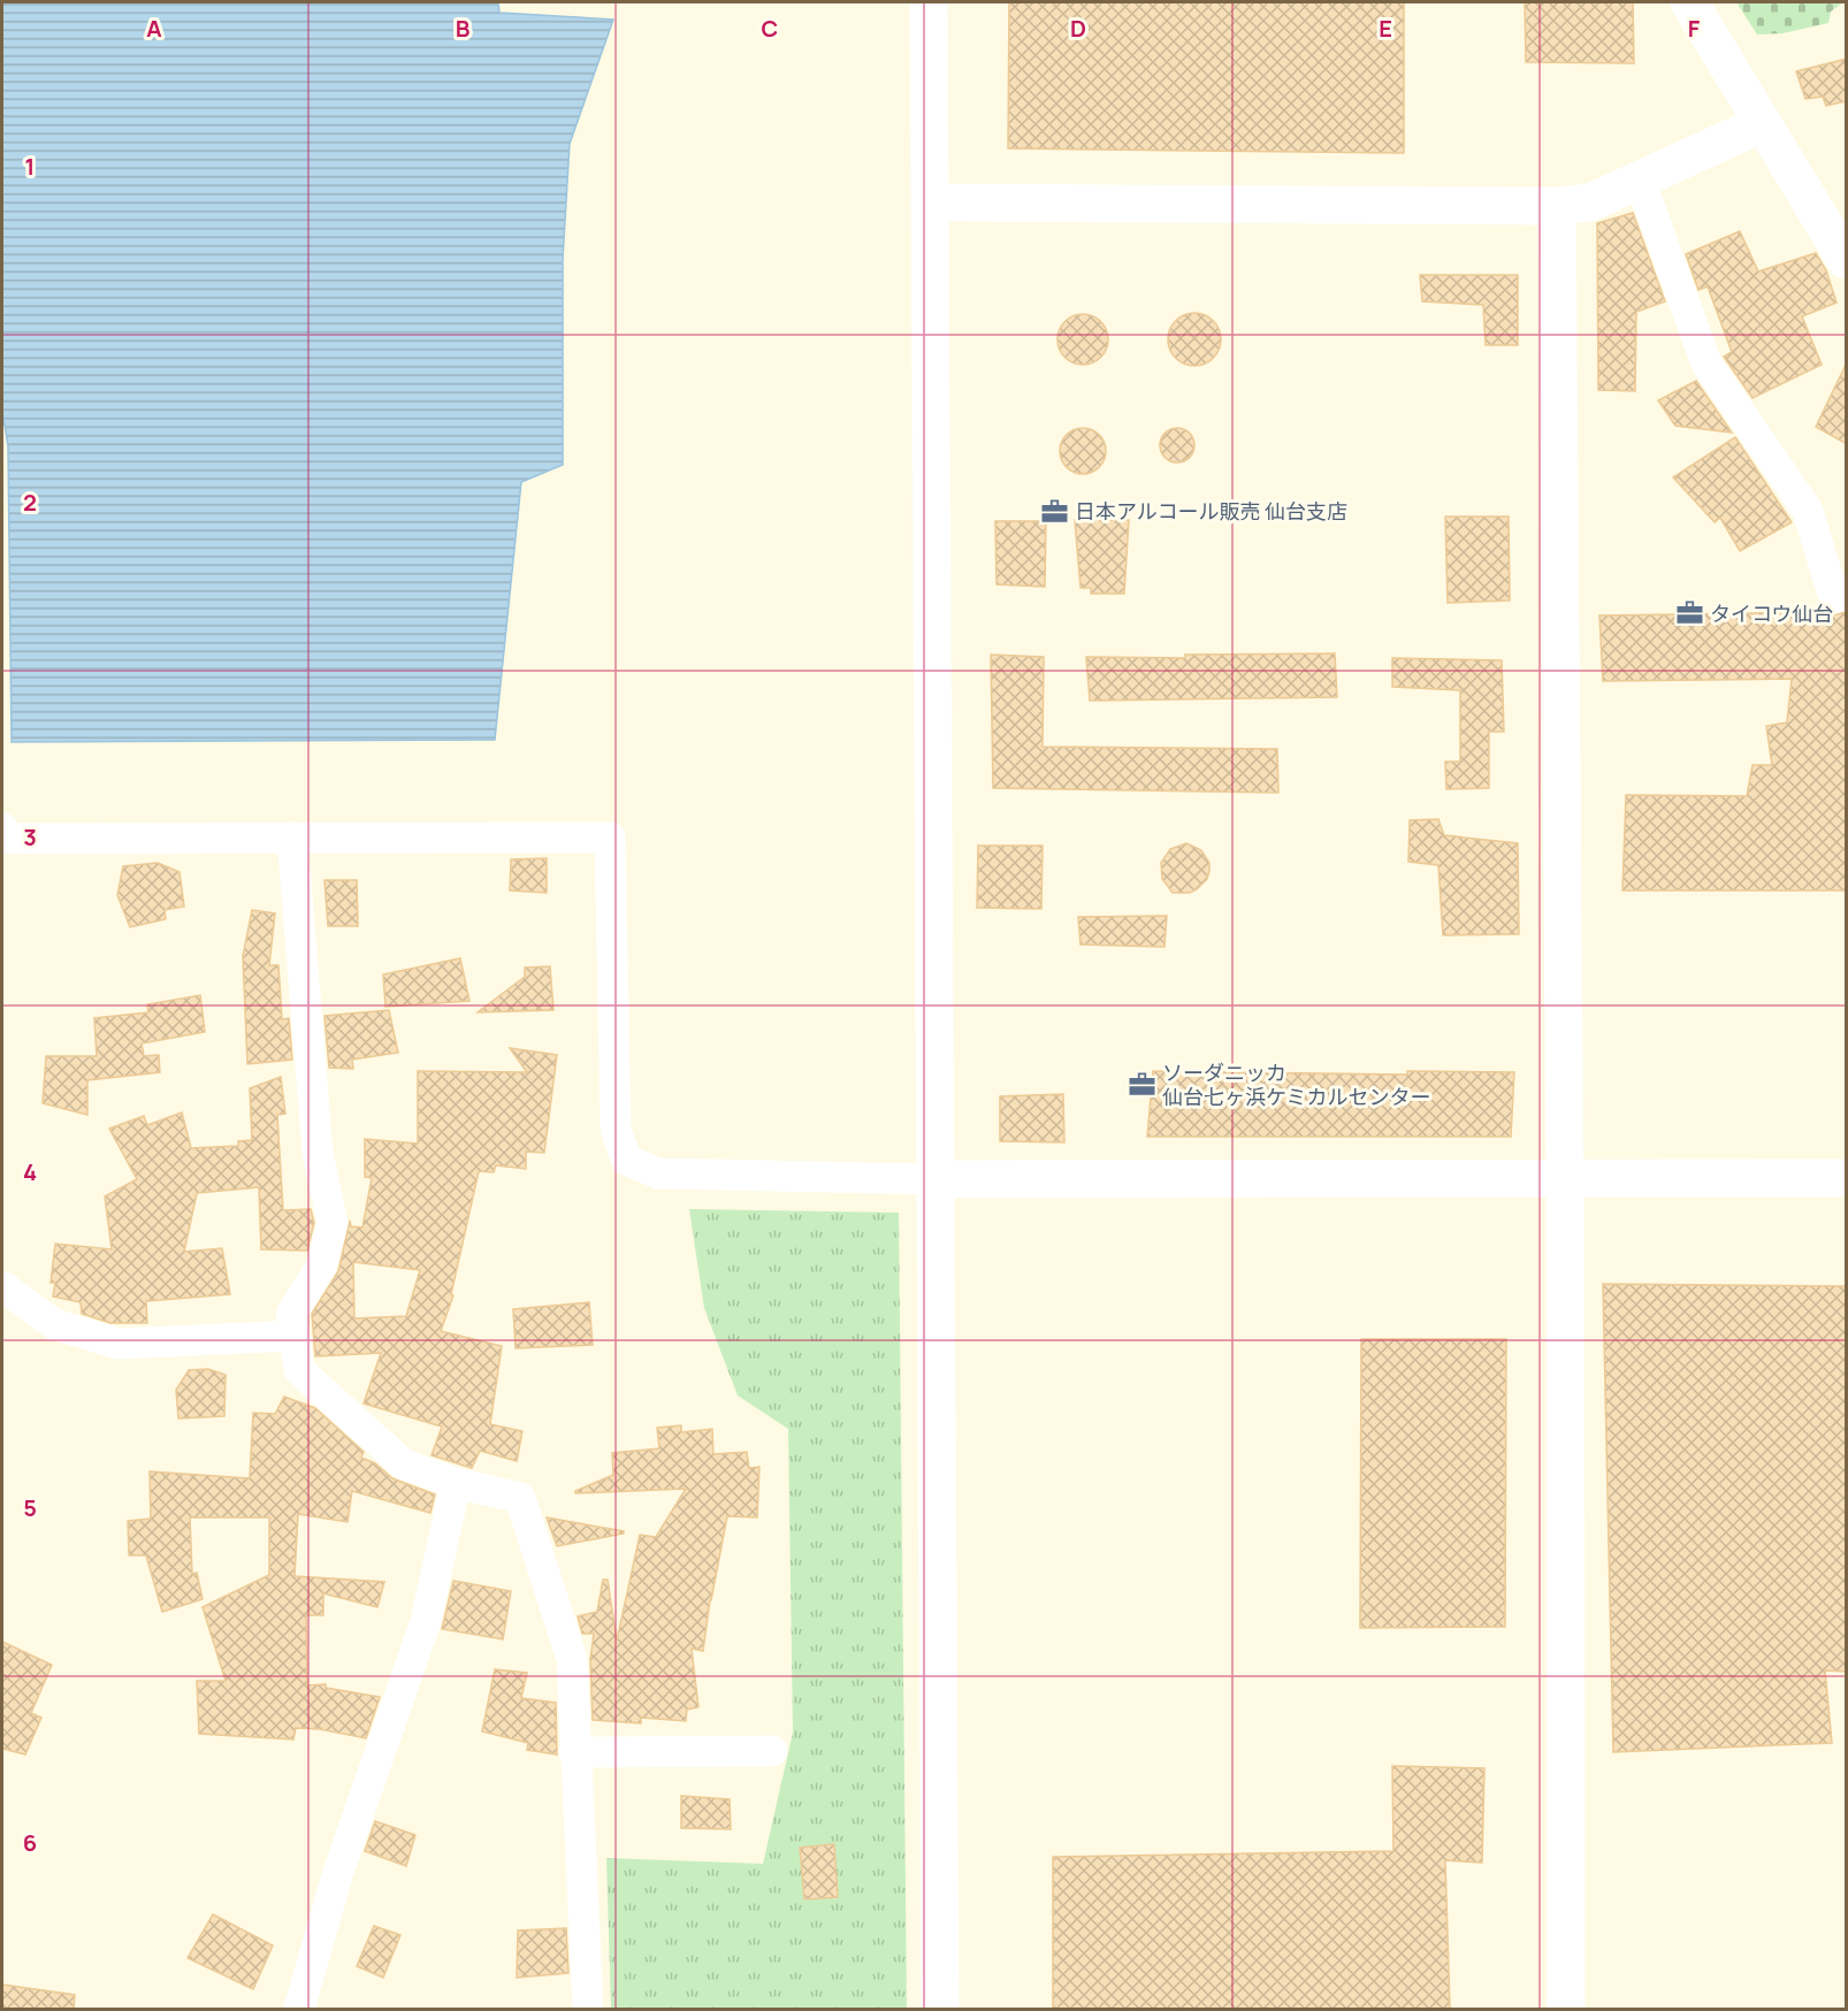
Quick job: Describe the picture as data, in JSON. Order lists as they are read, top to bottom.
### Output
{
  "places": {
    "office": ["日本アルコール販売 仙台支店", "タイコウ仙台", "ソーダニッカ 仙台七ヶ浜ケミカルセンター"]
  },
  "grid": {
    "columns": [
      "A",
      "B",
      "C",
      "D",
      "E",
      "F"
    ],
    "rows": [
      "1",
      "2",
      "3",
      "4",
      "5",
      "6"
    ]
  }
}
